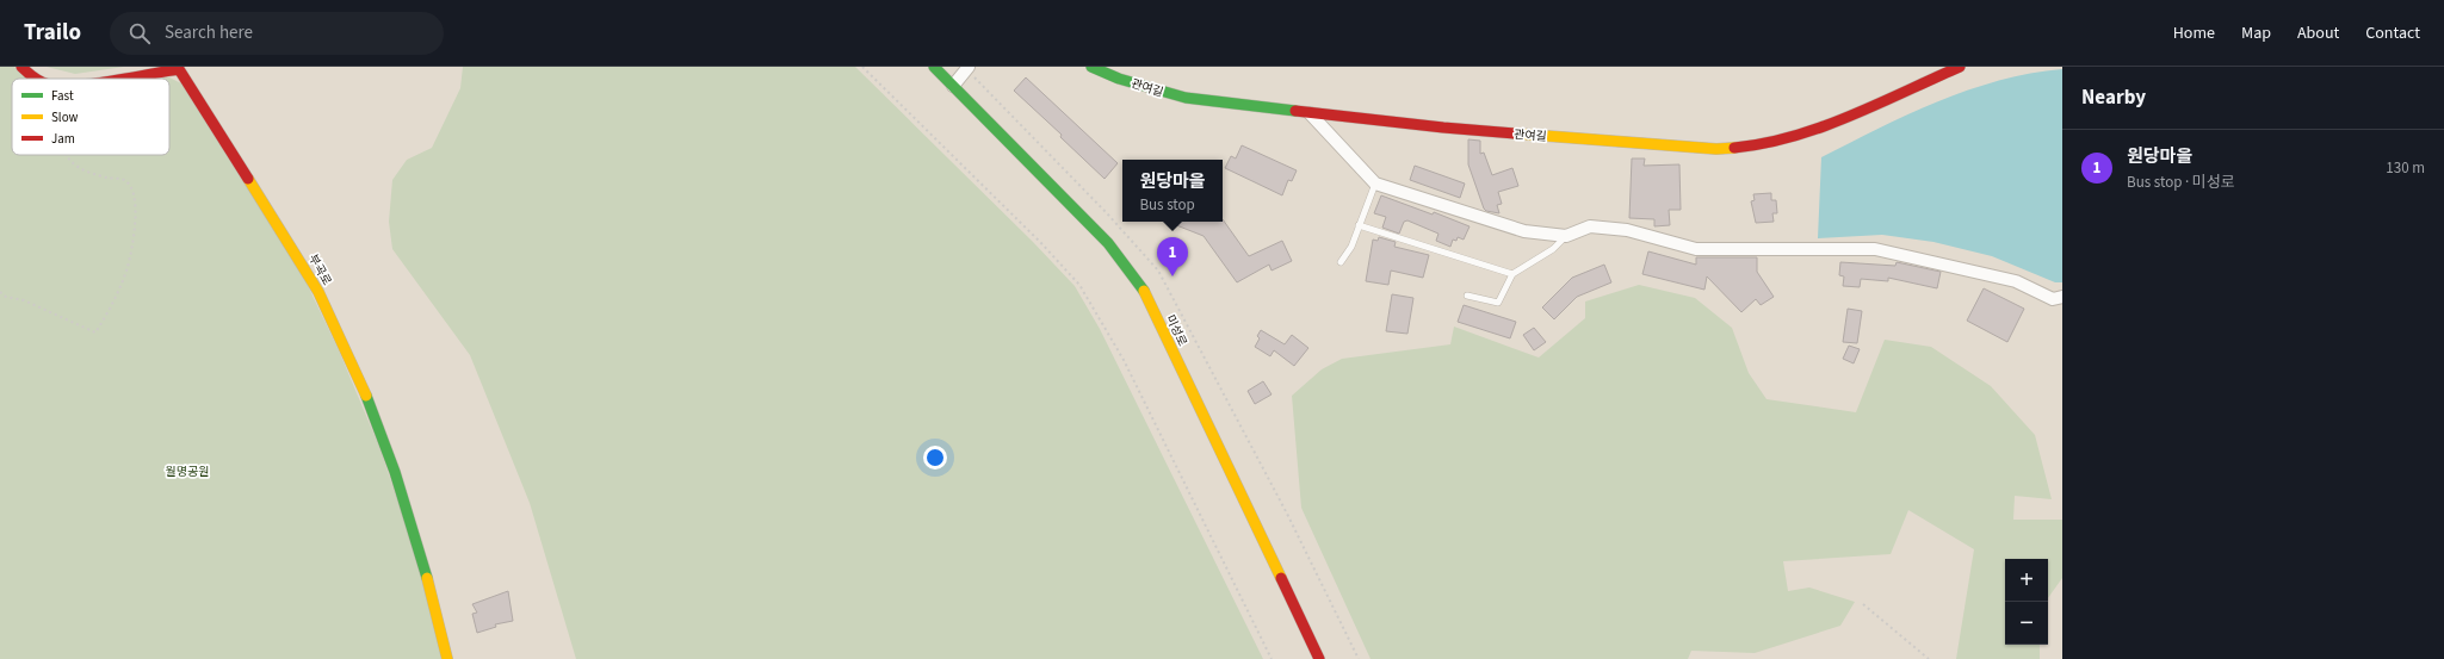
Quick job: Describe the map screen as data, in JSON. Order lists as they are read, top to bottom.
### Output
{
  "streets": {
    "street": ["관여길", "부곡로", "미성로"]
  },
  "parks": ["월명공원"],
  "legend": ["Fast", "Slow", "Jam"],
  "page": {
    "header": "Trailo",
    "search": "Search here",
    "nav": [
      "Home",
      "Map",
      "About",
      "Contact"
    ],
    "heading": "Nearby",
    "list": [
      {
        "mark": "1",
        "name": "원당마을",
        "note": "Bus stop · 미성로",
        "value": "130 m"
      }
    ],
    "popup": ["원당마을", "Bus stop"],
    "pins": "1",
    "map_buttons": ["+", "−"]
  }
}
